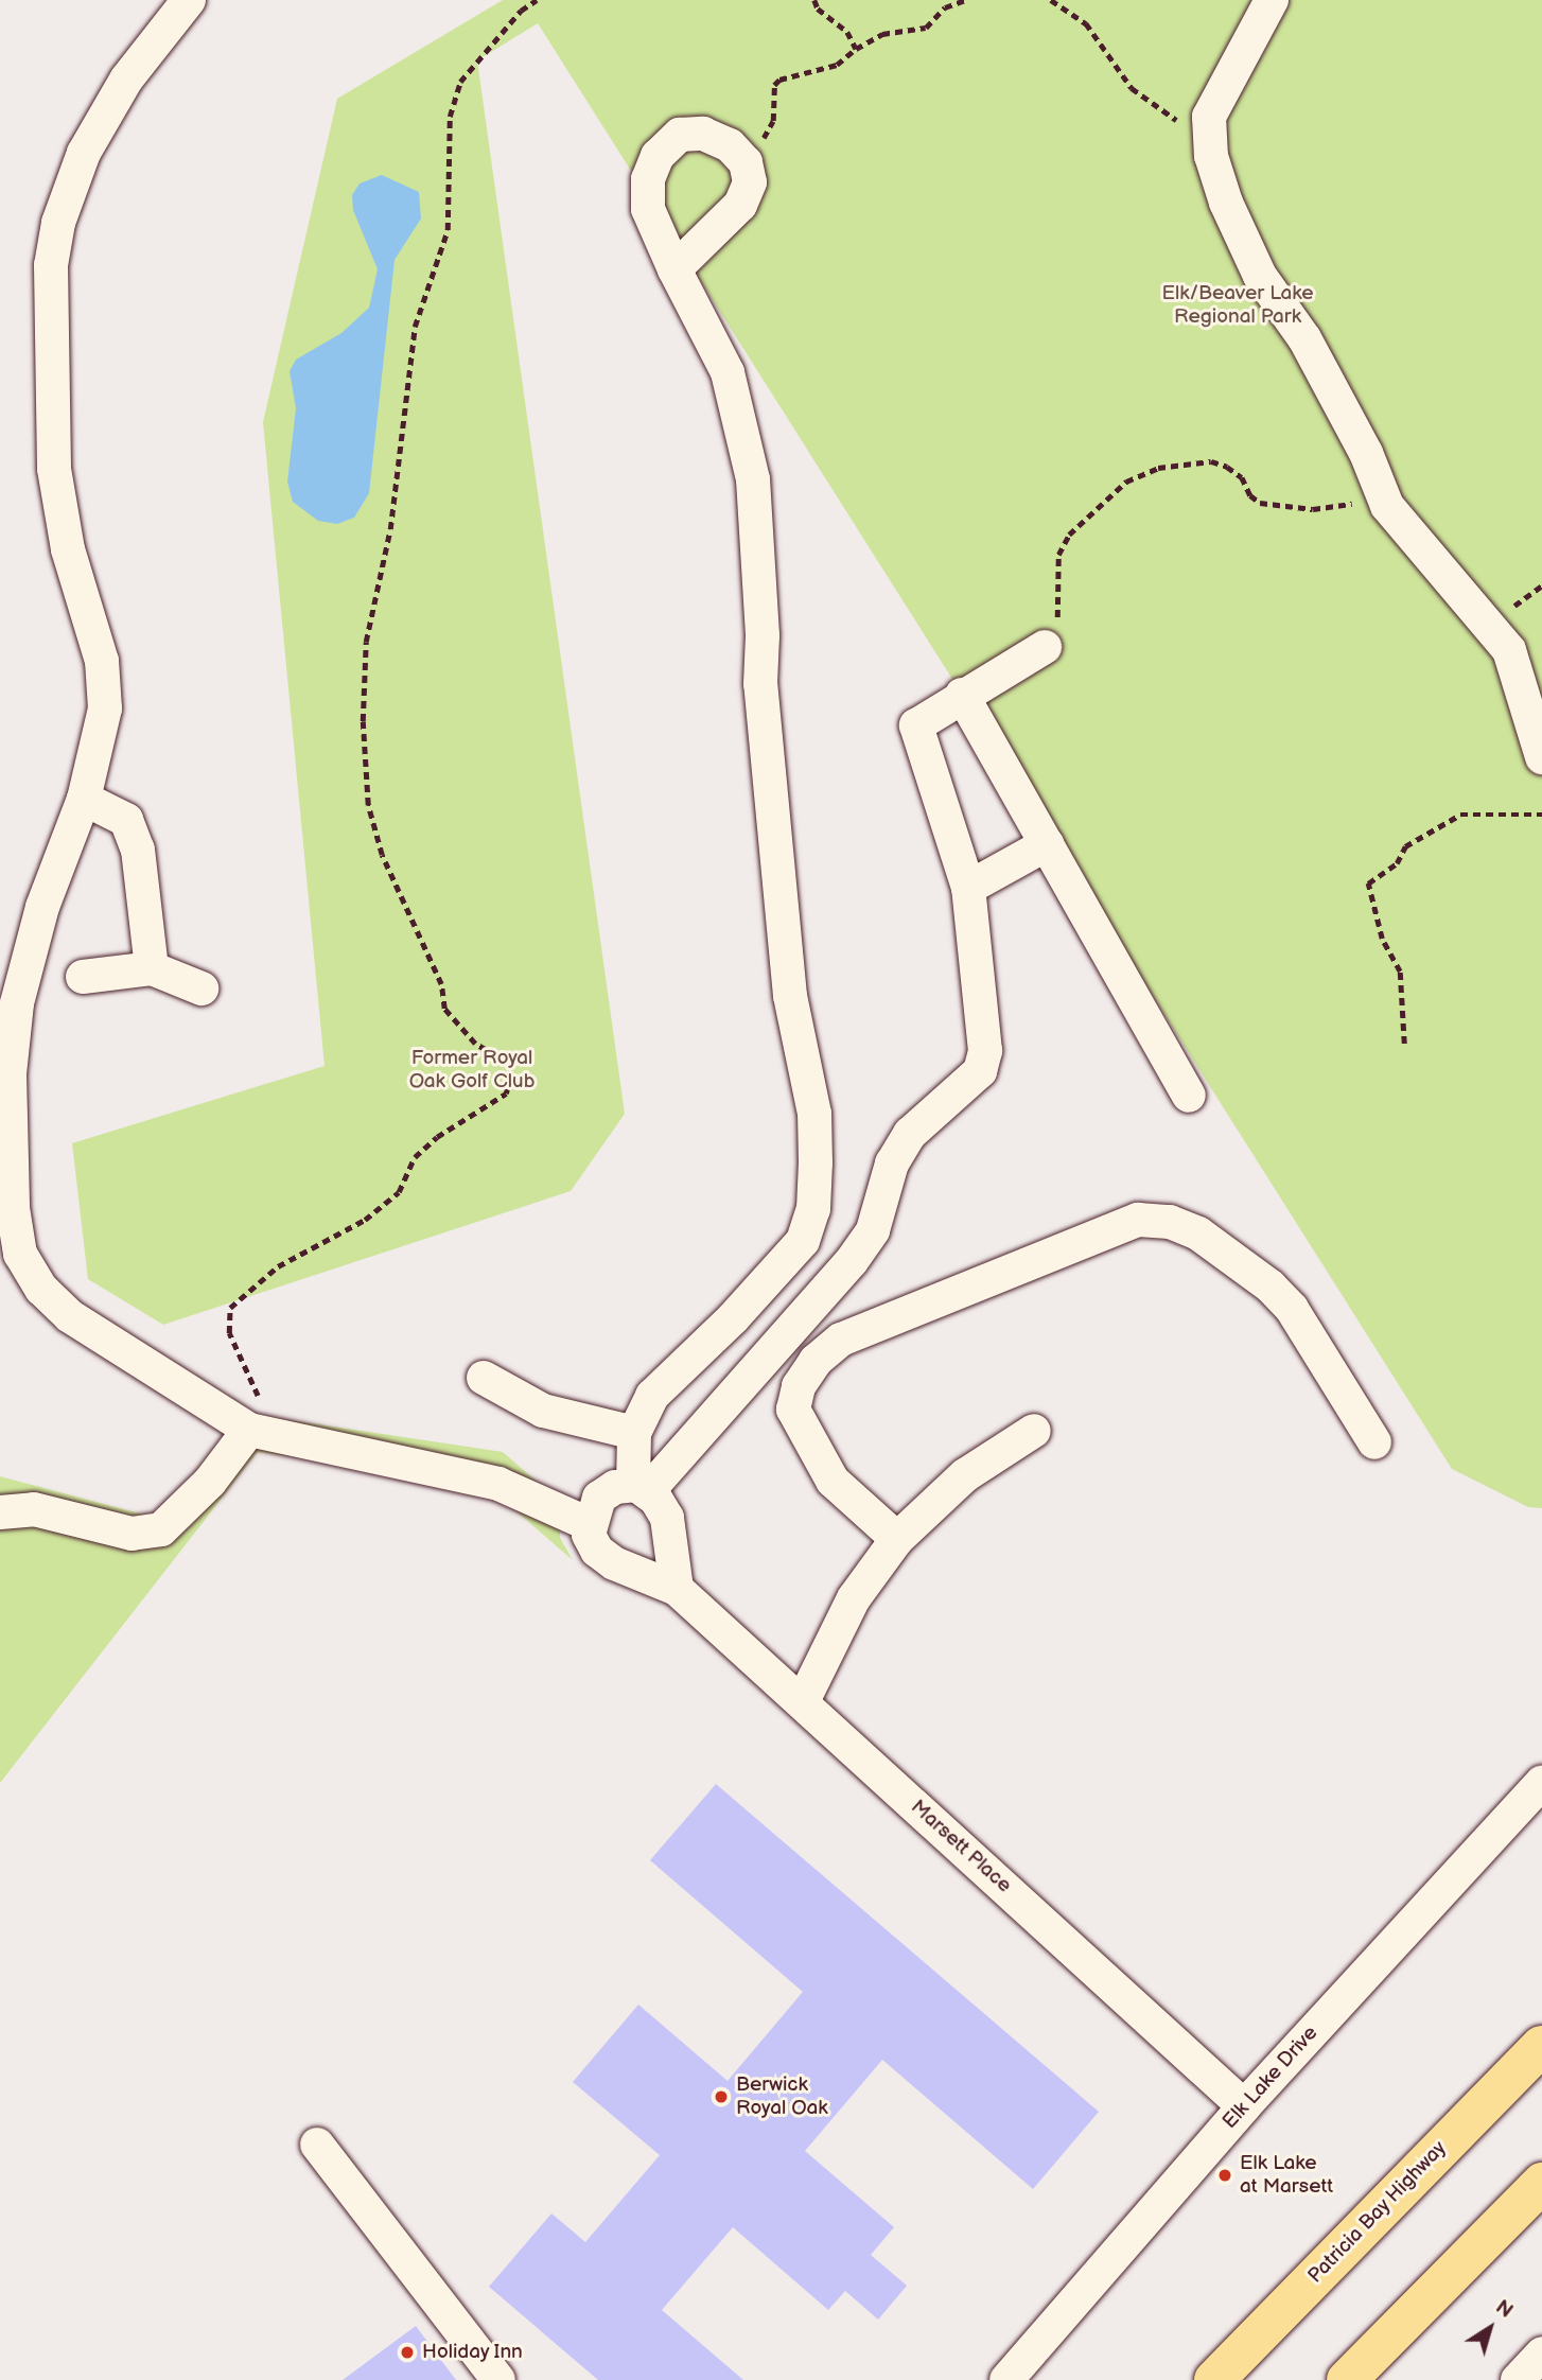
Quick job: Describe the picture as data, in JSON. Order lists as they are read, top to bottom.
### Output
{
  "streets": {
    "highway": ["Patricia Bay Highway"],
    "street": ["Marsett Place", "Elk Lake Drive"]
  },
  "crossings": [
    ["Marsett Place", "Elk Lake Drive"]
  ],
  "parks": ["Elk/Beaver Lake Regional Park", "Former Royal Oak Golf Club"],
  "places": ["Berwick Royal Oak", "Elk Lake at Marsett", "Holiday Inn"],
  "north": "top right"
}
